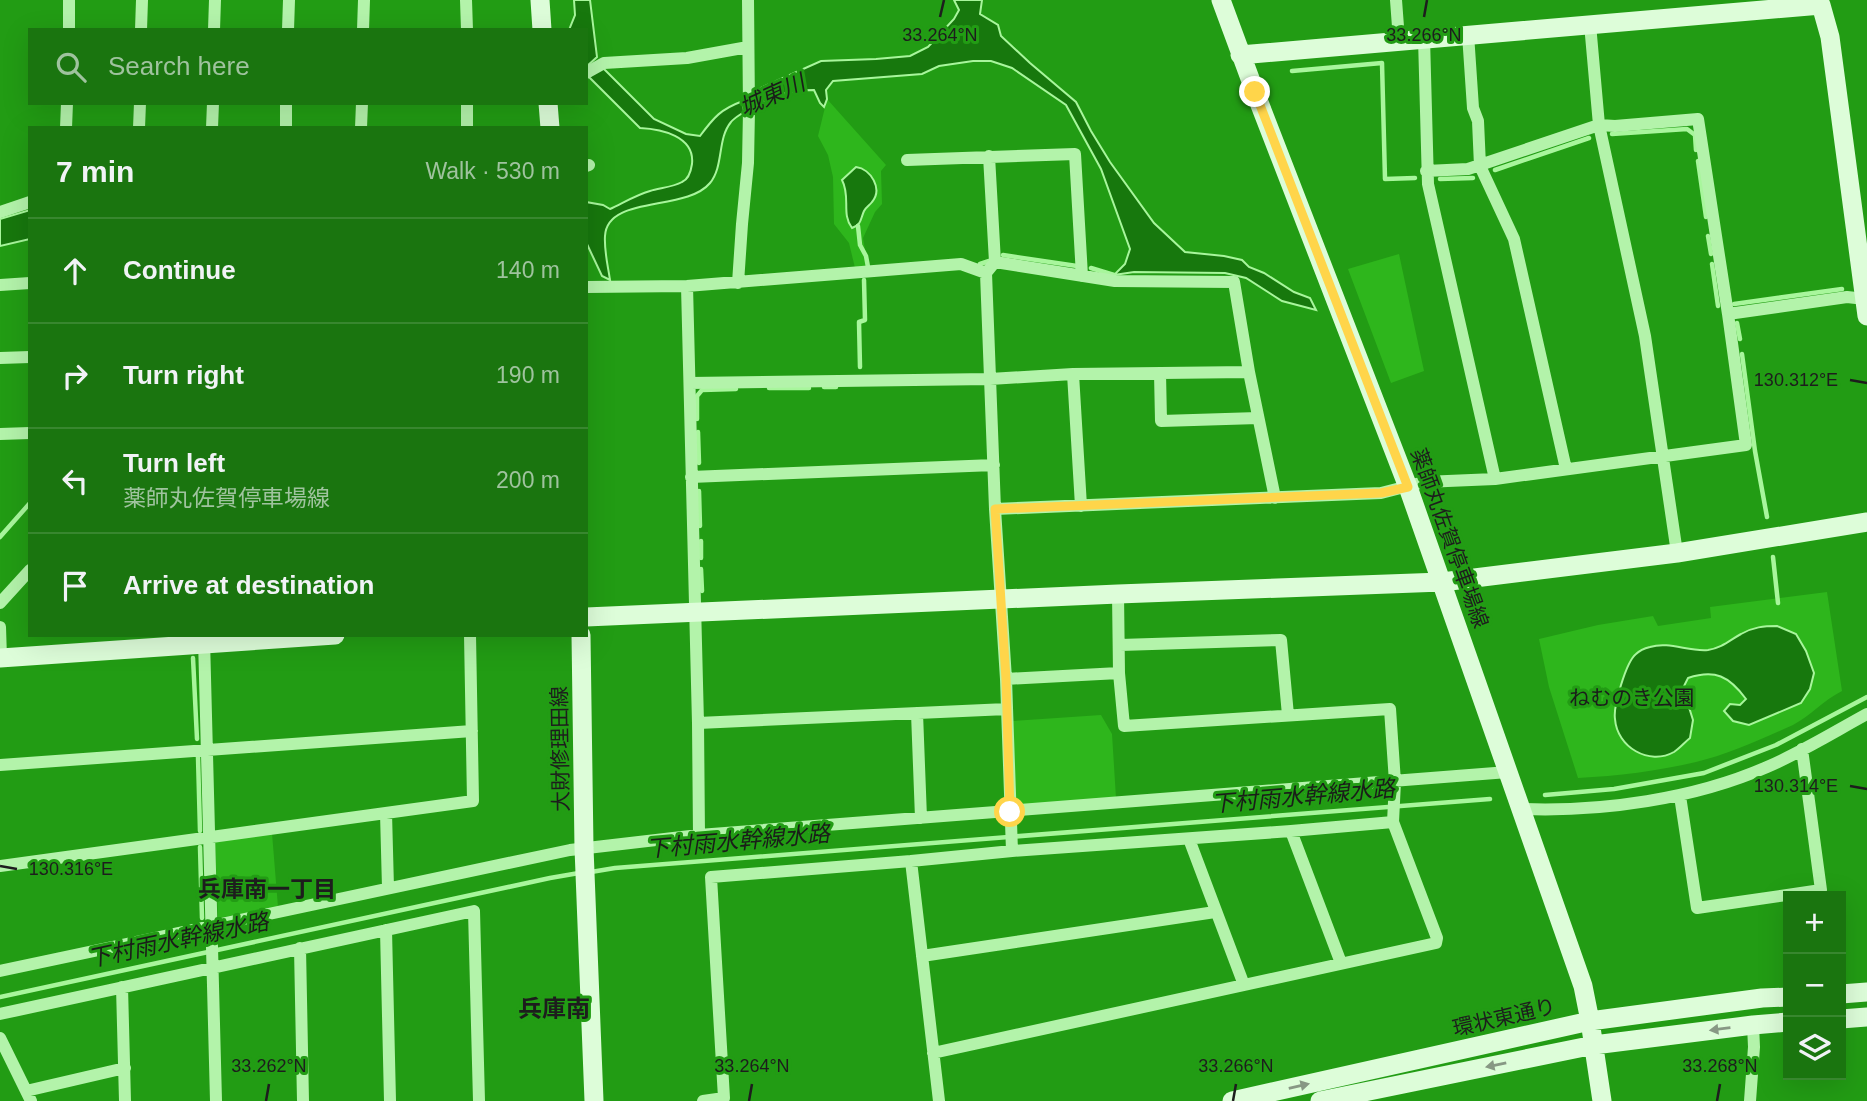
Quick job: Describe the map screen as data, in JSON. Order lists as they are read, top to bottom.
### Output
{
  "streets": {
    "street": ["薬師丸佐賀停車場線", "大財修理田線", "環状東通り"]
  },
  "crossings": [
    ["薬師丸佐賀停車場線", "環状東通り"]
  ],
  "districts": ["兵庫南一丁目", "兵庫南"],
  "water": ["城東川", "下村雨水幹線水路"],
  "parks": ["ねむのき公園"],
  "page": {
    "search": "Search here",
    "heading": ["7 min", "Walk · 530 m"],
    "list": [
      ["Continue", "140 m"],
      ["Turn right", "190 m"],
      ["Turn left", "薬師丸佐賀停車場線", "200 m"],
      "Arrive at destination"
    ],
    "map_buttons": ["+", "−"]
  },
  "coordinates": [
    "33.264°N",
    "33.266°N",
    "130.312°E",
    "130.314°E",
    "130.316°E",
    "33.262°N",
    "33.268°N"
  ]
}
